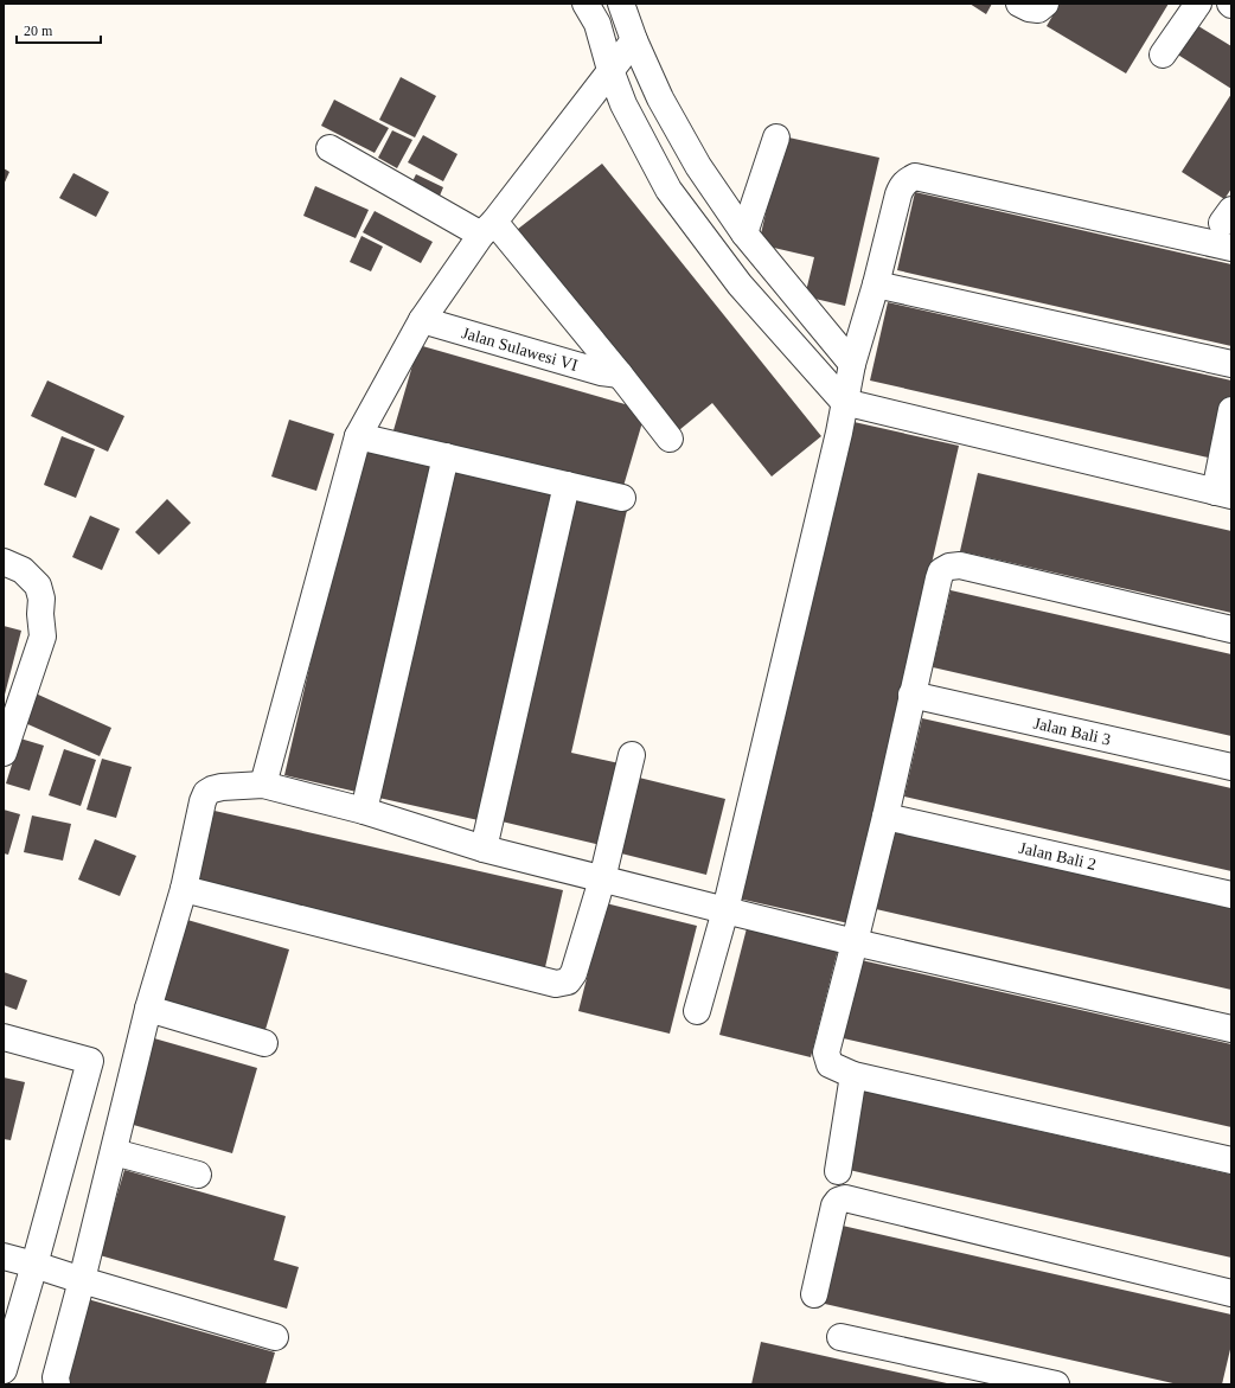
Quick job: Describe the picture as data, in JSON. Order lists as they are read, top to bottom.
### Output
{
  "streets": {
    "street": ["Jalan Sulawesi VI", "Jalan Bali 3", "Jalan Bali 2"]
  },
  "scale_bar": "20 m"
}
